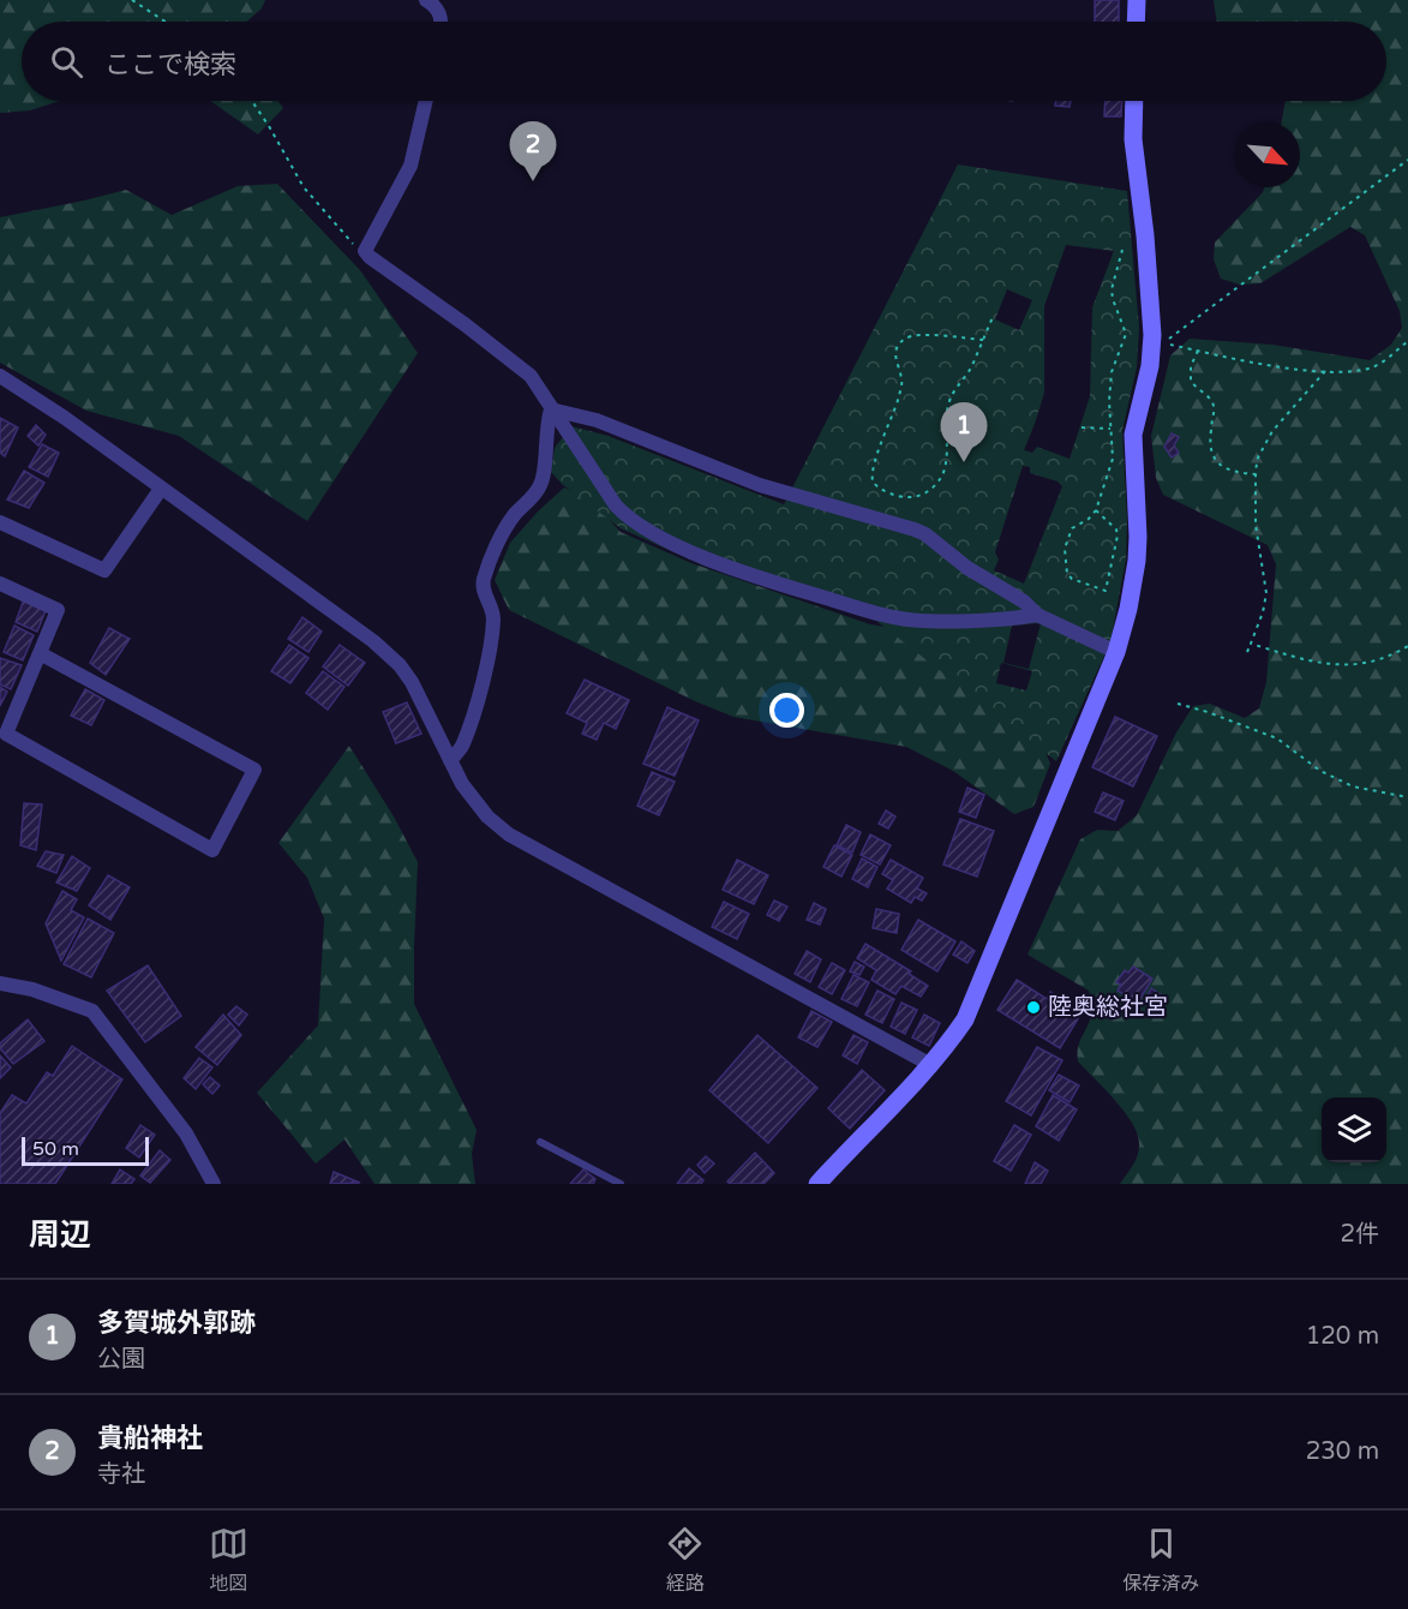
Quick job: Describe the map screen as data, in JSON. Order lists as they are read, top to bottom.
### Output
{
  "places": ["陸奥総社宮"],
  "scale_bar": "50 m",
  "north": "bottom right",
  "page": {
    "search": "ここで検索",
    "pins": ["2", "1"],
    "scale": "50 m",
    "heading": ["周辺", "2件"],
    "list": [
      {
        "mark": "1",
        "name": "多賀城外郭跡",
        "note": "公園",
        "value": "120 m"
      },
      {
        "mark": "2",
        "name": "貴船神社",
        "note": "寺社",
        "value": "230 m"
      }
    ],
    "nav": ["地図", "経路", "保存済み"]
  }
}
